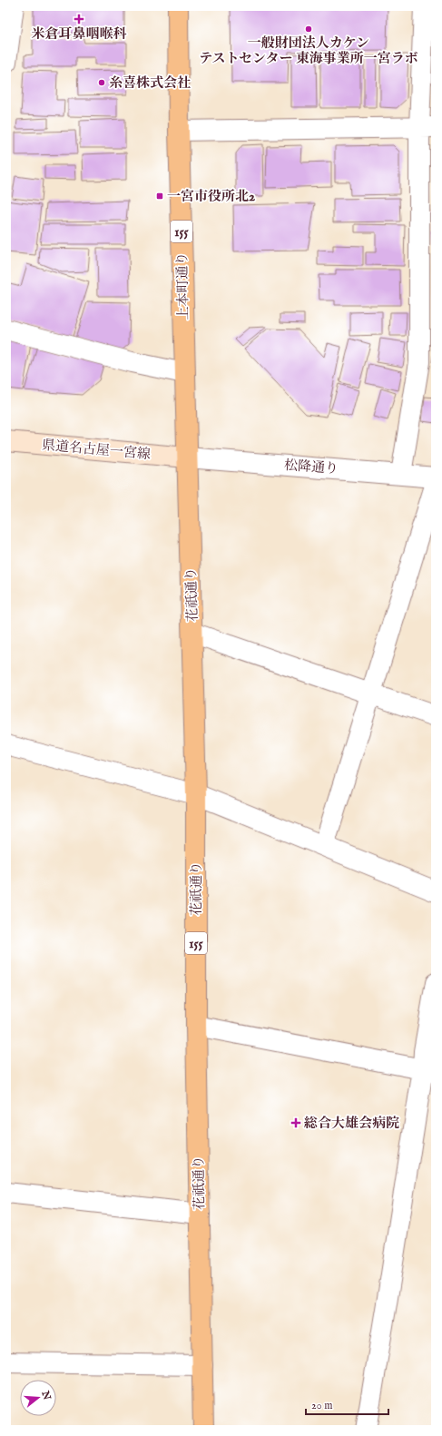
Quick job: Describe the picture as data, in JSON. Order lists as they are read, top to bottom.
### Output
{
  "streets": {
    "highway": ["155", "上本町通り", "花祇通り"],
    "main road": ["県道名古屋一宮線"],
    "street": ["松降通り"]
  },
  "crossings": [
    ["上本町通り", "県道名古屋一宮線"],
    ["上本町通り", "松降通り"],
    ["上本町通り", "花祇通り"],
    ["県道名古屋一宮線", "松降通り"],
    ["県道名古屋一宮線", "花祇通り"],
    ["松降通り", "花祇通り"]
  ],
  "places": {
    "health": ["米倉耳鼻咽喉科", "総合大雄会病院"],
    "other": ["一般財団法人カケン テストセンター 東海事業所一宮ラボ", "糸喜株式会社"],
    "transit": ["一宮市役所北2"]
  },
  "scale_bar": "20 m",
  "north": "right"
}
